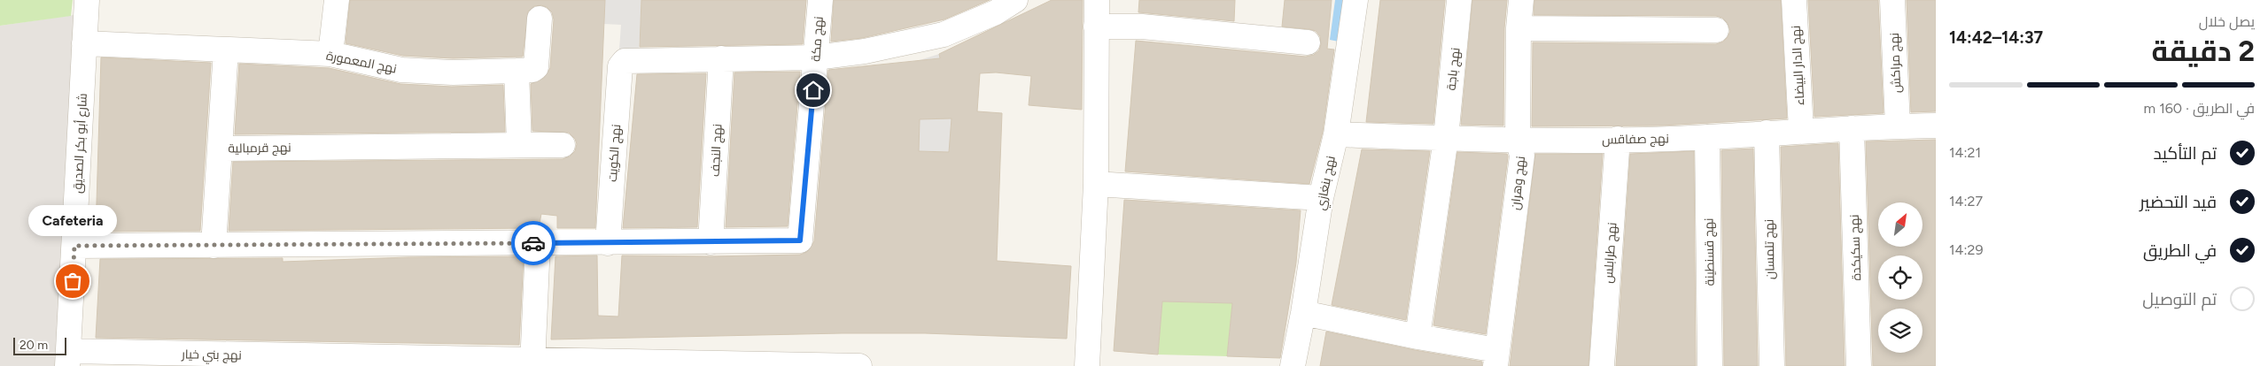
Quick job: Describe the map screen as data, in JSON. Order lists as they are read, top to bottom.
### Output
{
  "streets": {
    "street": [
      "نهج مكة",
      "نهج المعمورة",
      "نهج مراكش",
      "نهج الدار البيضاء",
      "نهج باجة",
      "نهج صفاقس",
      "شارع أبو بكر الصديق",
      "نهج قرمبالية",
      "نهج النجف",
      "نهج الكويت",
      "نهج بنغازي",
      "نهج وهران",
      "نهج سكيكدة",
      "نهج تلمسان",
      "نهج قسنطينة",
      "نهج طرابلس",
      "نهج بني خيار"
    ]
  },
  "crossings": [
    ["نهج مكة", "نهج النجف"],
    ["نهج المعمورة", "شارع أبو بكر الصديق"],
    ["نهج مراكش", "نهج صفاقس"],
    ["نهج الدار البيضاء", "نهج صفاقس"],
    ["نهج باجة", "نهج صفاقس"],
    ["نهج صفاقس", "نهج بنغازي"],
    ["نهج صفاقس", "نهج وهران"],
    ["نهج صفاقس", "نهج سكيكدة"],
    ["نهج صفاقس", "نهج تلمسان"],
    ["نهج صفاقس", "نهج قسنطينة"],
    ["نهج صفاقس", "نهج طرابلس"],
    ["شارع أبو بكر الصديق", "نهج بني خيار"],
    ["نهج النجف", "نهج الكويت"]
  ],
  "places": ["Cafeteria"],
  "scale_bar": "20 m",
  "north": "top right",
  "page": {
    "heading": ["2 دقيقة", "يصل خلال", "14:37–14:42"],
    "bar": "في الطريق · 160 m",
    "list": [
      ["تم التأكيد", "14:21"],
      ["قيد التحضير", "14:27"],
      ["في الطريق", "14:29"],
      "تم التوصيل"
    ],
    "bubble": "Cafeteria",
    "scale": "20 m"
  }
}
